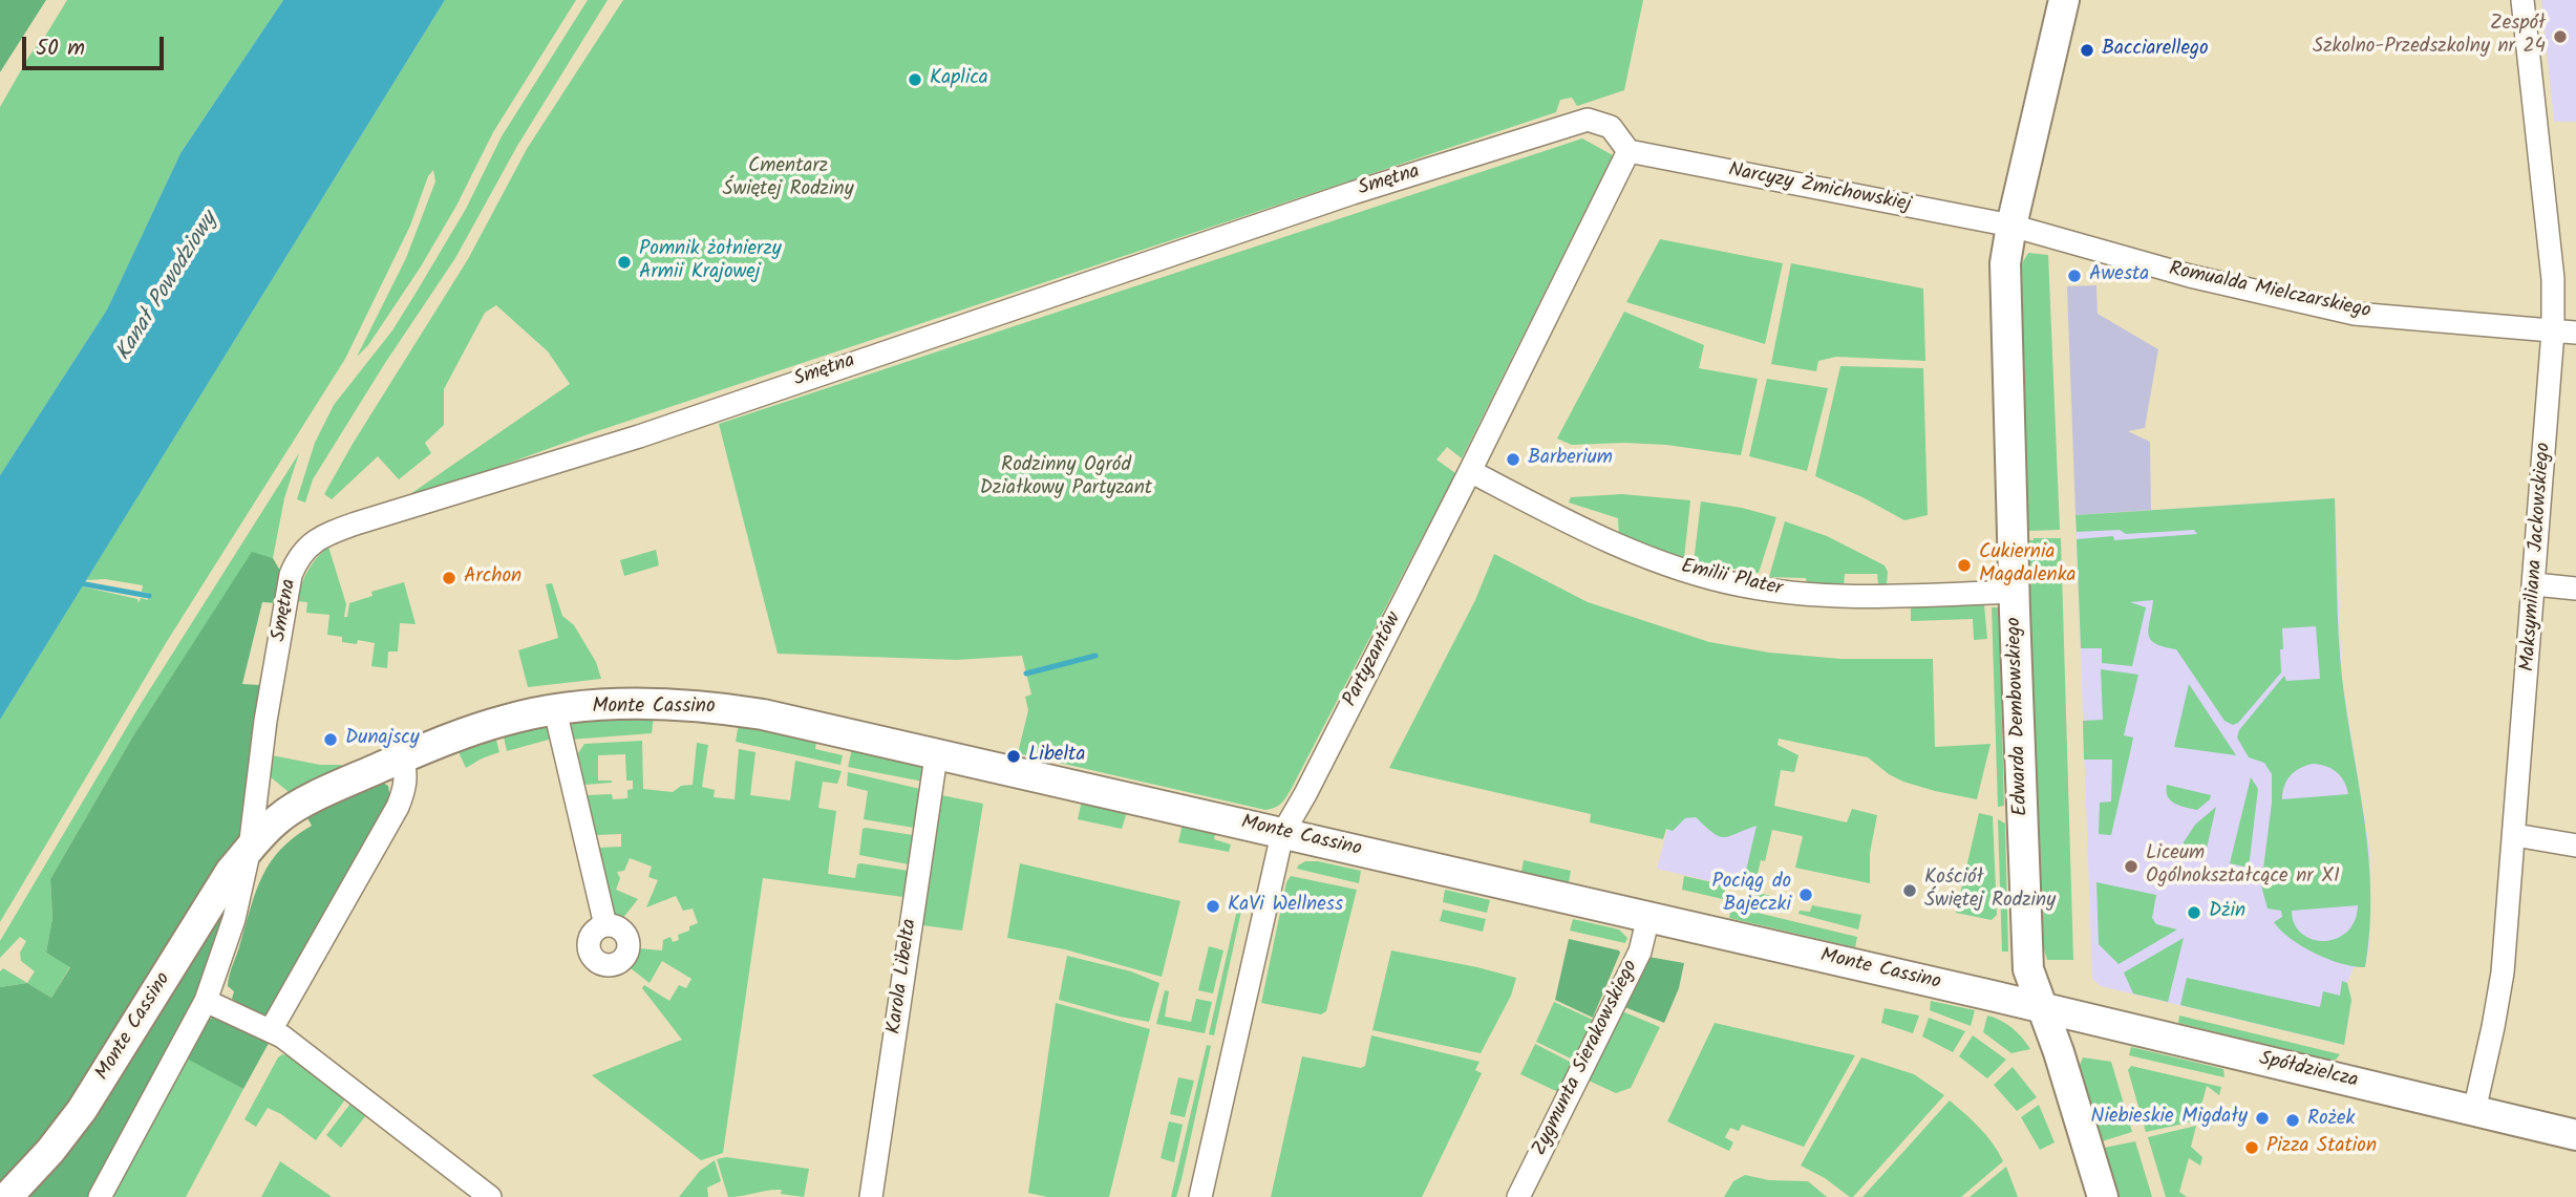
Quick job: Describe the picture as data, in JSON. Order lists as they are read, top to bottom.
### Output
{
  "streets": {
    "street": [
      "Smętna",
      "Narcyzy Żmichowskiej",
      "Romualda Mielczarskiego",
      "Maksymiliana Jackowskiego",
      "Emilii Plater",
      "Partyzantów",
      "Monte Cassino",
      "Edwarda Dembowskiego",
      "Karola Libelta",
      "Zygmunta Sierakowskiego",
      "Spółdzielcza"
    ]
  },
  "crossings": [
    ["Smętna", "Narcyzy Żmichowskiej"],
    ["Smętna", "Partyzantów"],
    ["Smętna", "Monte Cassino"],
    ["Narcyzy Żmichowskiej", "Romualda Mielczarskiego"],
    ["Narcyzy Żmichowskiej", "Partyzantów"],
    ["Narcyzy Żmichowskiej", "Edwarda Dembowskiego"],
    ["Romualda Mielczarskiego", "Maksymiliana Jackowskiego"],
    ["Romualda Mielczarskiego", "Edwarda Dembowskiego"],
    ["Maksymiliana Jackowskiego", "Spółdzielcza"],
    ["Emilii Plater", "Partyzantów"],
    ["Emilii Plater", "Edwarda Dembowskiego"],
    ["Partyzantów", "Monte Cassino"],
    ["Monte Cassino", "Edwarda Dembowskiego"],
    ["Monte Cassino", "Karola Libelta"],
    ["Monte Cassino", "Zygmunta Sierakowskiego"],
    ["Monte Cassino", "Spółdzielcza"],
    ["Edwarda Dembowskiego", "Spółdzielcza"]
  ],
  "water": ["Kanał Powodziowy"],
  "parks": ["Cmentarz Świętej Rodziny", "Rodzinny Ogród Działkowy Partyzant"],
  "places": [
    "Zespół Szkolno-Przedszkolny nr 24",
    "Bacciarellego",
    "Kaplica",
    "Pomnik żołnierzy Armii Krajowej",
    "Awesta",
    "Barberium",
    "Cukiernia Magdalenka",
    "Archon",
    "Dunajscy",
    "Libelta",
    "Liceum Ogólnokształcące nr XI",
    "Kościół Świętej Rodziny",
    "Pociąg do Bajeczki",
    "KaVi Wellness",
    "Dżin",
    "Niebieskie Migdały",
    "Rożek",
    "Pizza Station"
  ],
  "scale_bar": "50 m"
}
